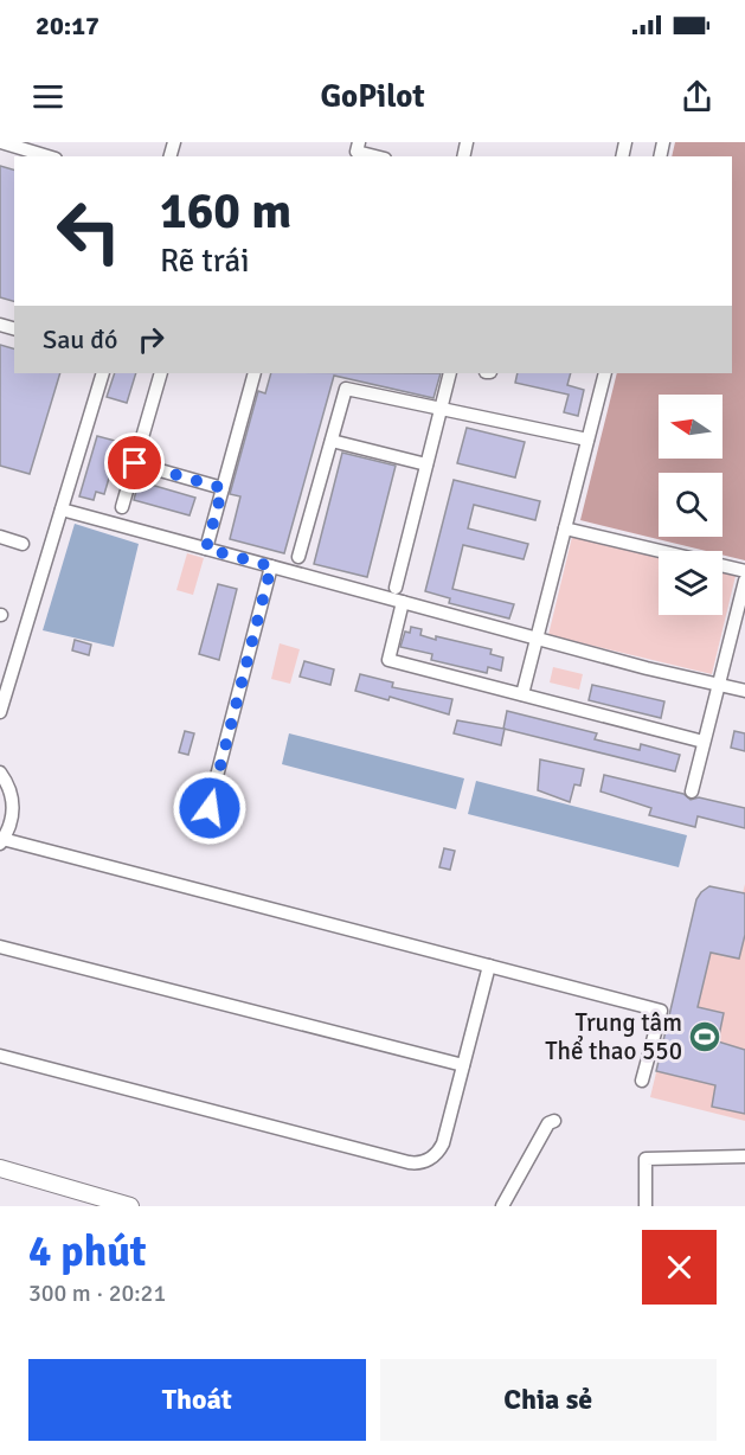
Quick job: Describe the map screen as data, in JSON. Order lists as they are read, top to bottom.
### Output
{
  "places": {
    "sports": ["Trung tâm Thể thao 550"]
  },
  "north": "left",
  "page": {
    "status": "20:17",
    "header": "GoPilot",
    "turn": ["160 m", "Rẽ trái"],
    "then": "Sau đó",
    "heading": ["4 phút", "300 m · 20:21"],
    "buttons": ["Thoát", "Chia sẻ"]
  }
}
